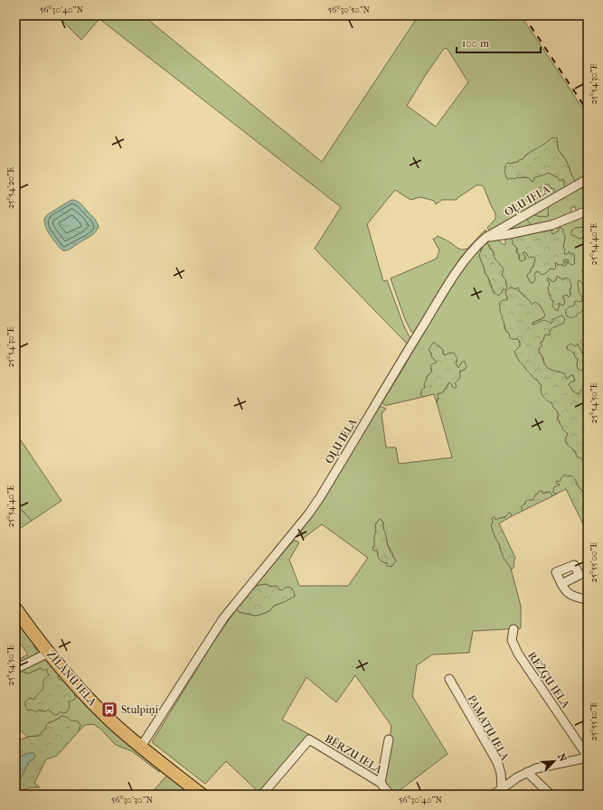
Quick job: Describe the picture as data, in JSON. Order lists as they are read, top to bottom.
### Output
{
  "streets": {
    "highway": ["ZĪLĀNU IELA"],
    "street": [
      "OĻU IELA",
      "REŽĢU IELA",
      "PAMATU IELA",
      "BĒRZU IELA"
    ]
  },
  "crossings": [
    ["OĻU IELA", "ZĪLĀNU IELA"]
  ],
  "places": {
    "bus stop": ["Stulpiņi"]
  },
  "scale_bar": "100 m",
  "north": "top right",
  "coordinates": [
    "56°30'40\"N",
    "56°30'50\"N",
    "25°54'30\"E",
    "25°54'20\"E",
    "25°54'40\"E",
    "25°54'50\"E",
    "25°55'00\"E",
    "25°55'10\"E",
    "56°30'30\"N"
  ]
}
